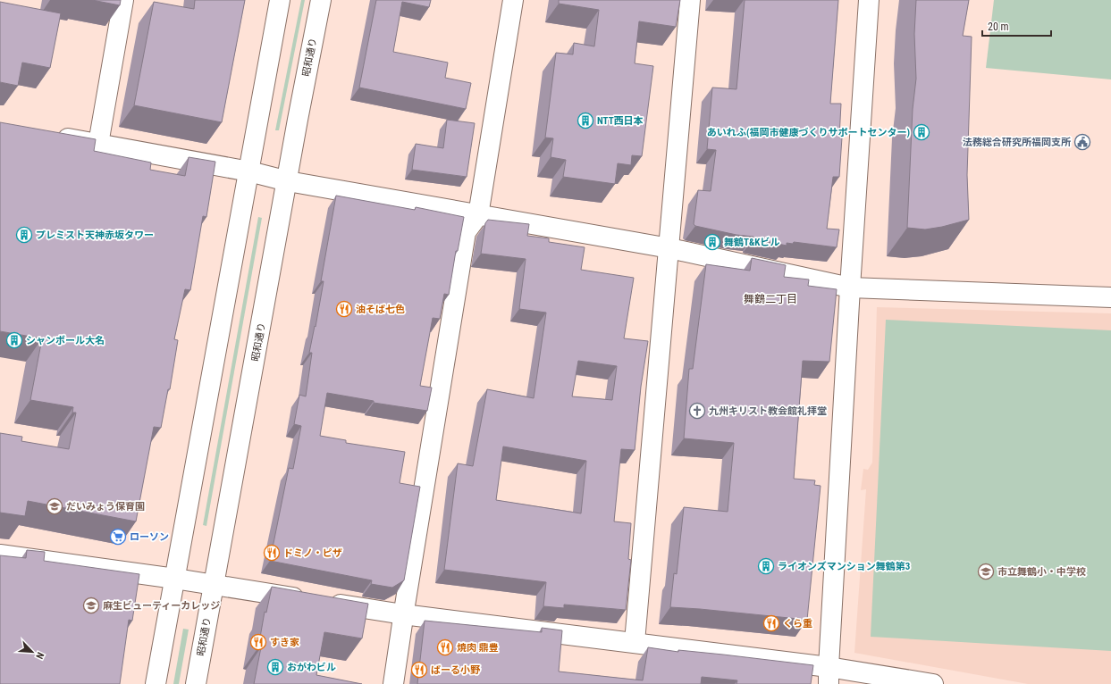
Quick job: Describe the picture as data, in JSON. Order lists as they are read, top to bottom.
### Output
{
  "streets": {
    "street": ["昭和通り"]
  },
  "districts": ["舞鶴二丁目"],
  "places": {
    "building": [
      "NTT西日本",
      "あいれふ(福岡市健康づくりサポートセンター)",
      "プレミスト天神赤坂タワー",
      "舞鶴T&Kビル",
      "シャンボール大名",
      "ライオンズマンション舞鶴第3",
      "おがわビル"
    ],
    "public building": ["法務総合研究所福岡支所"],
    "restaurant": [
      "油そば七色",
      "ドミノ・ピザ",
      "くら重",
      "すき家",
      "焼肉 鼎豊",
      "ばーる小野"
    ],
    "church": ["九州キリスト教会館礼拝堂"],
    "school or university": ["だいみょう保育園", "市立舞鶴小・中学校", "麻生ビューティーカレッジ"],
    "supermarket": ["ローソン"]
  },
  "scale_bar": "20 m",
  "north": "bottom right"
}
